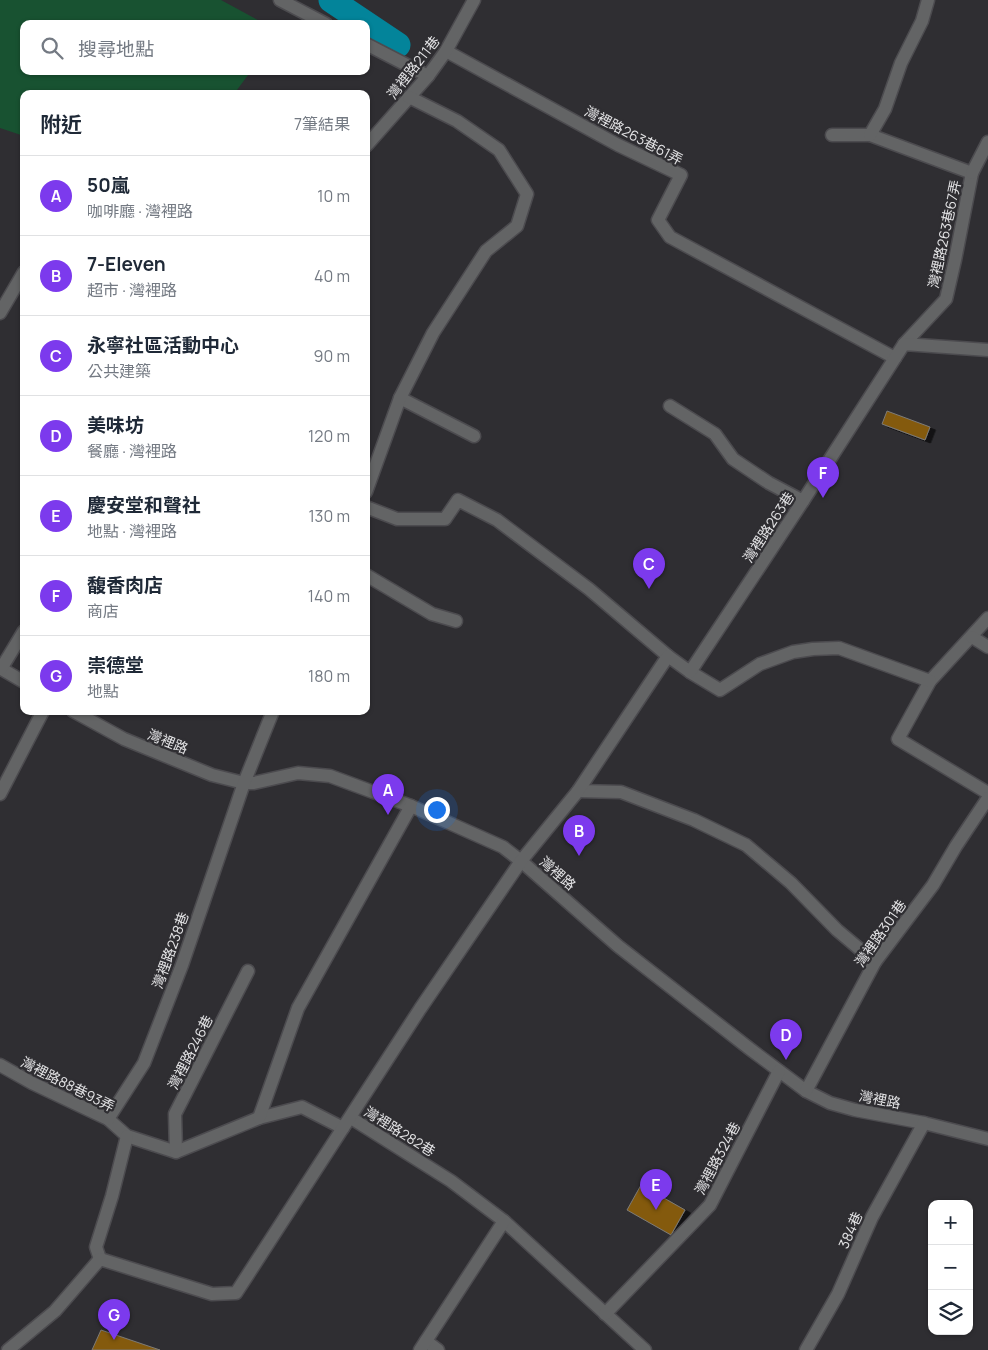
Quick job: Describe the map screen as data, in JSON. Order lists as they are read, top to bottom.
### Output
{
  "streets": {
    "street": [
      "灣裡路211巷",
      "灣裡路263巷61弄",
      "灣裡路263巷67弄",
      "灣裡路263巷",
      "灣裡路",
      "灣裡路301巷",
      "灣裡路238巷",
      "灣裡路246巷",
      "灣裡路88巷93弄",
      "灣裡路282巷",
      "灣裡路324巷",
      "384巷"
    ]
  },
  "crossings": [
    ["灣裡路211巷", "灣裡路263巷61弄"],
    ["灣裡路263巷61弄", "灣裡路263巷"],
    ["灣裡路263巷67弄", "灣裡路263巷"],
    ["灣裡路", "灣裡路301巷"],
    ["灣裡路", "灣裡路238巷"],
    ["灣裡路", "灣裡路282巷"],
    ["灣裡路", "灣裡路324巷"],
    ["灣裡路", "384巷"],
    ["灣裡路238巷", "灣裡路88巷93弄"],
    ["灣裡路246巷", "灣裡路88巷93弄"],
    ["灣裡路282巷", "灣裡路324巷"]
  ],
  "page": {
    "search": "搜尋地點",
    "heading": ["附近", "7筆結果"],
    "list": [
      {
        "mark": "A",
        "name": "50嵐",
        "note": "咖啡廳 · 灣裡路",
        "value": "10 m"
      },
      {
        "mark": "B",
        "name": "7-Eleven",
        "note": "超市 · 灣裡路",
        "value": "40 m"
      },
      {
        "mark": "C",
        "name": "永寧社區活動中心",
        "note": "公共建築",
        "value": "90 m"
      },
      {
        "mark": "D",
        "name": "美味坊",
        "note": "餐廳 · 灣裡路",
        "value": "120 m"
      },
      {
        "mark": "E",
        "name": "慶安堂和聲社",
        "note": "地點 · 灣裡路",
        "value": "130 m"
      },
      {
        "mark": "F",
        "name": "馥香肉店",
        "note": "商店",
        "value": "140 m"
      },
      {
        "mark": "G",
        "name": "崇德堂",
        "note": "地點",
        "value": "180 m"
      }
    ],
    "pins": [
      "F",
      "C",
      "A",
      "B",
      "D",
      "E",
      "G"
    ],
    "map_buttons": ["+", "−"]
  }
}
